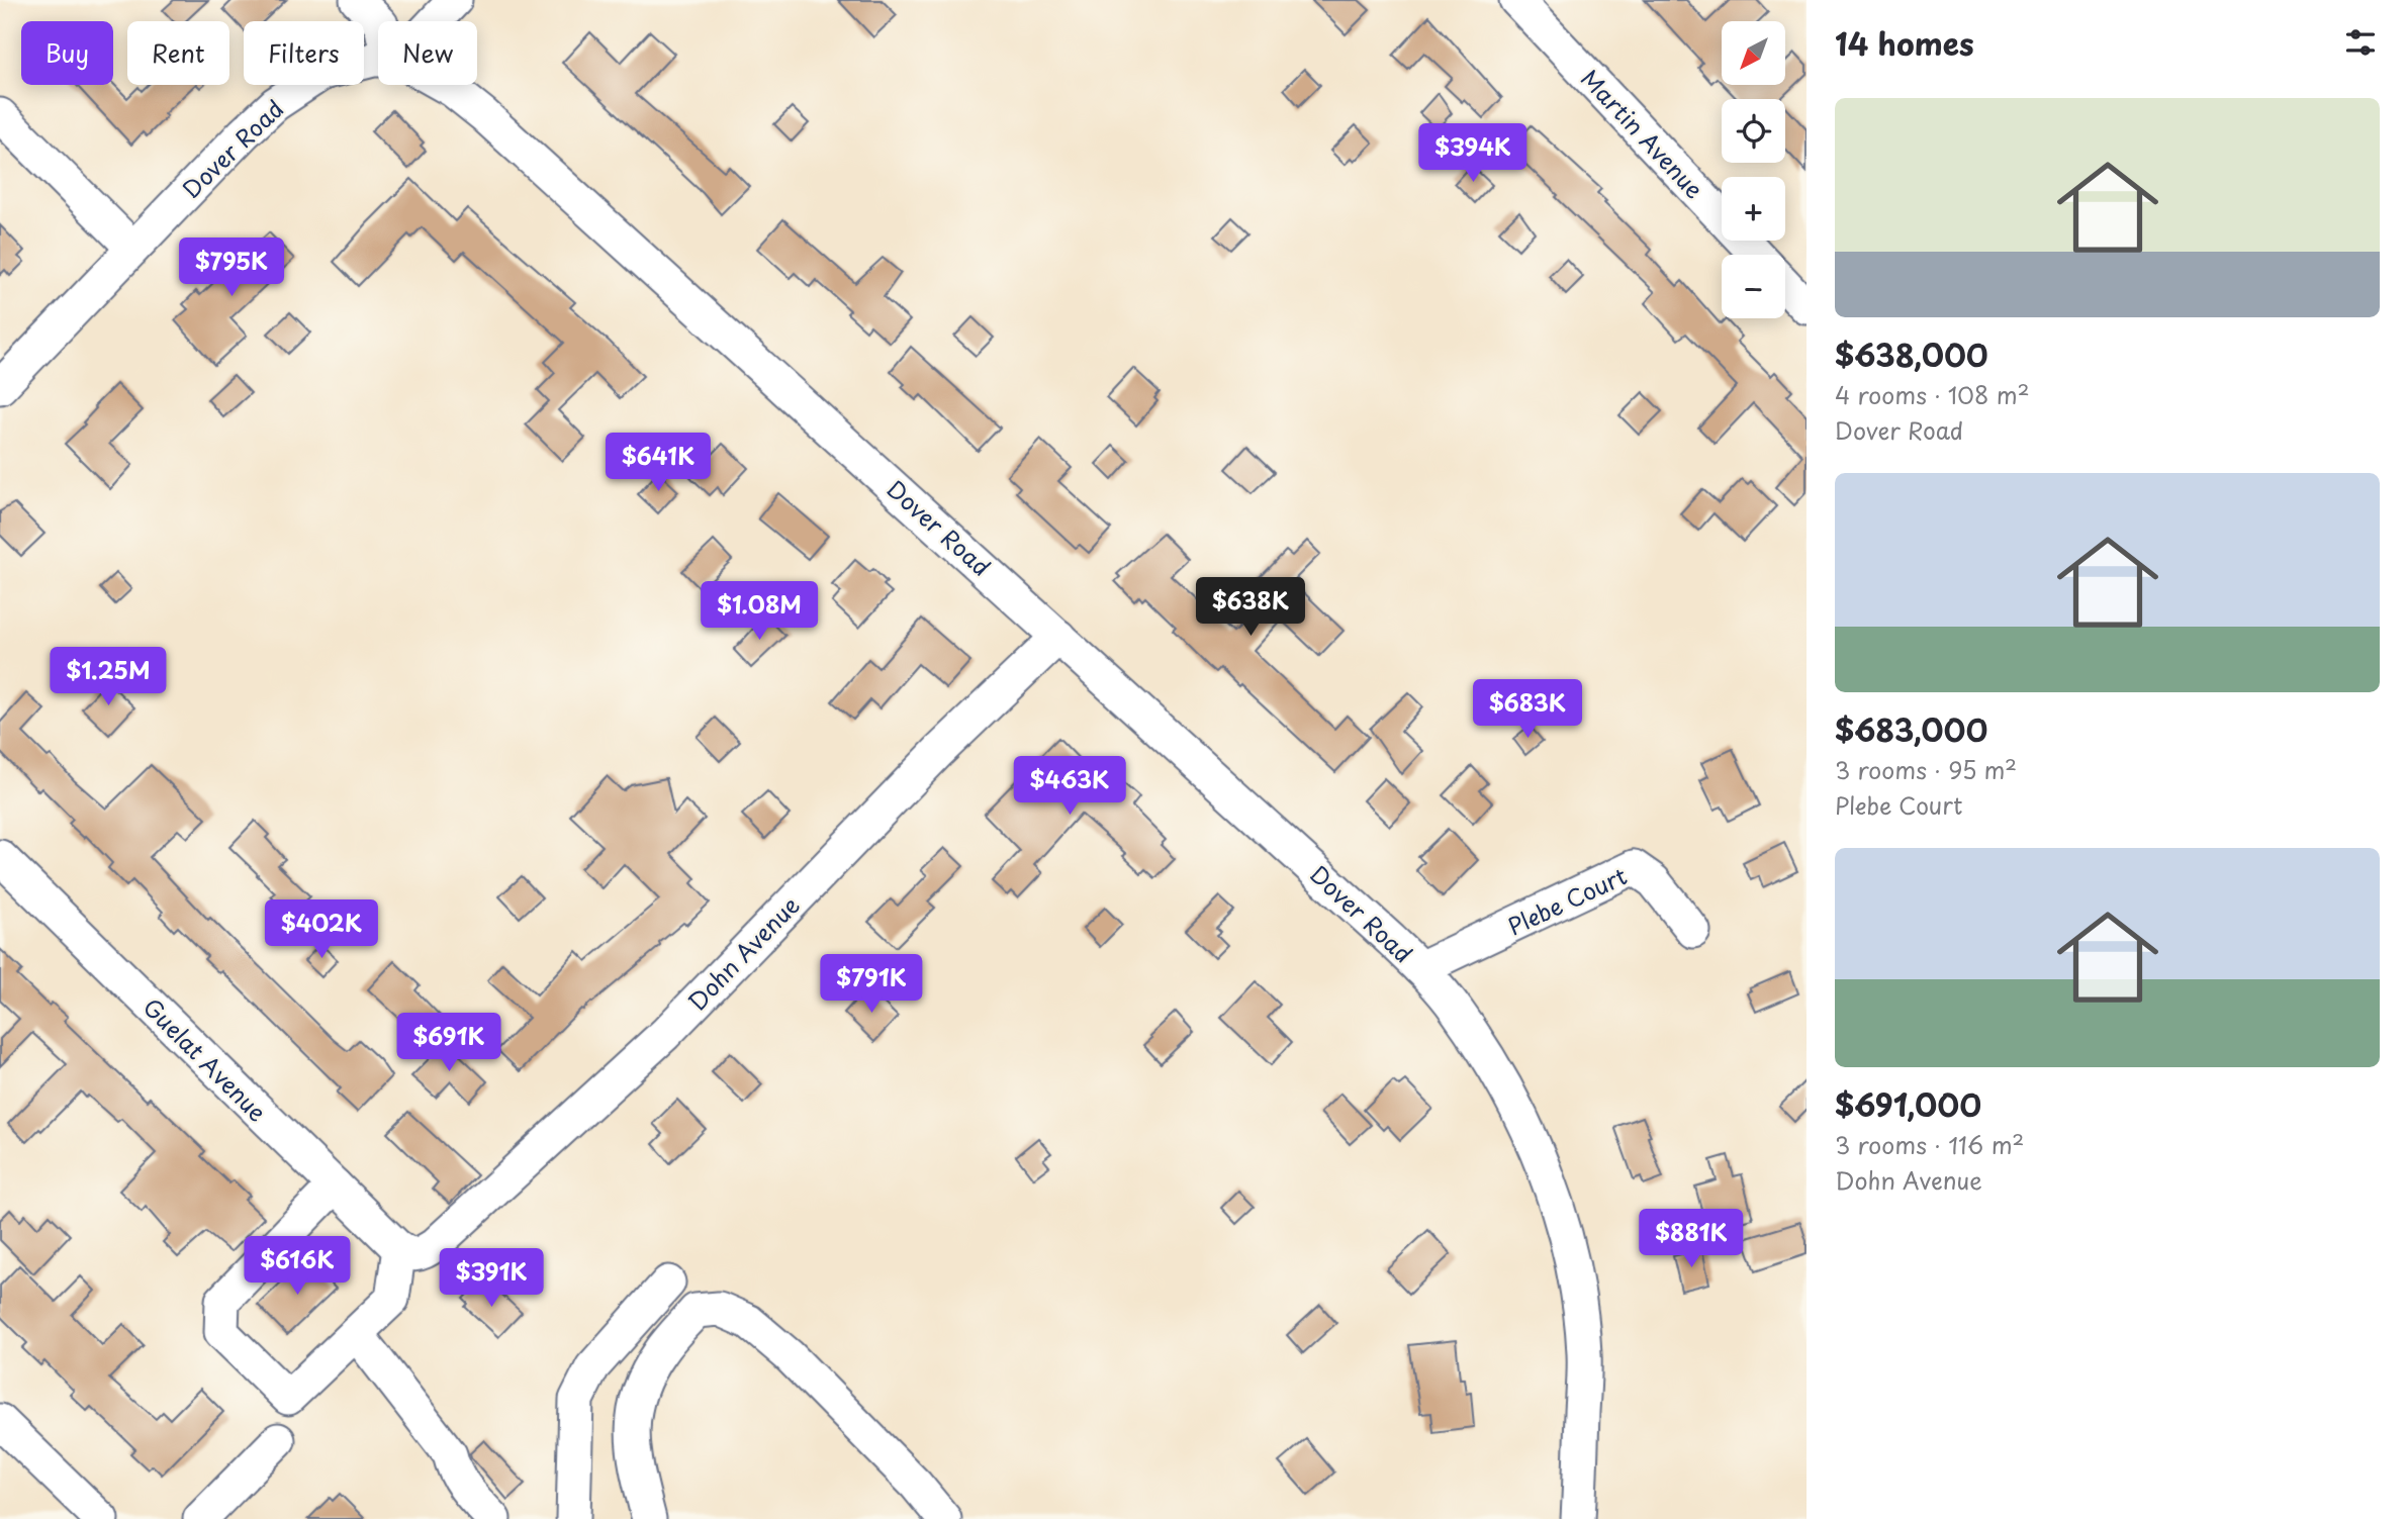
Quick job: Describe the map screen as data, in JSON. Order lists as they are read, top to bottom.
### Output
{
  "streets": {
    "street": [
      "Martin Avenue",
      "Dover Road",
      "Plebe Court",
      "Dohn Avenue",
      "Guelat Avenue"
    ]
  },
  "crossings": [
    ["Dover Road", "Plebe Court"],
    ["Dover Road", "Dohn Avenue"],
    ["Dohn Avenue", "Guelat Avenue"]
  ],
  "north": "bottom left",
  "page": {
    "heading": "14 homes",
    "map_buttons": ["+", "−"],
    "chip": [
      "Buy",
      "Rent",
      "Filters",
      "New"
    ],
    "list": [
      {
        "name": "$638,000",
        "note": "4 rooms · 108 m² · Dover Road"
      },
      {
        "name": "$683,000",
        "note": "3 rooms · 95 m² · Plebe Court"
      },
      {
        "name": "$691,000",
        "note": "3 rooms · 116 m² · Dohn Avenue"
      }
    ],
    "price": [
      "$394K",
      "$795K",
      "$641K",
      "$638K",
      "$1.08M",
      "$1.25M",
      "$683K",
      "$463K",
      "$402K",
      "$791K",
      "$691K",
      "$881K",
      "$616K",
      "$391K"
    ]
  }
}
